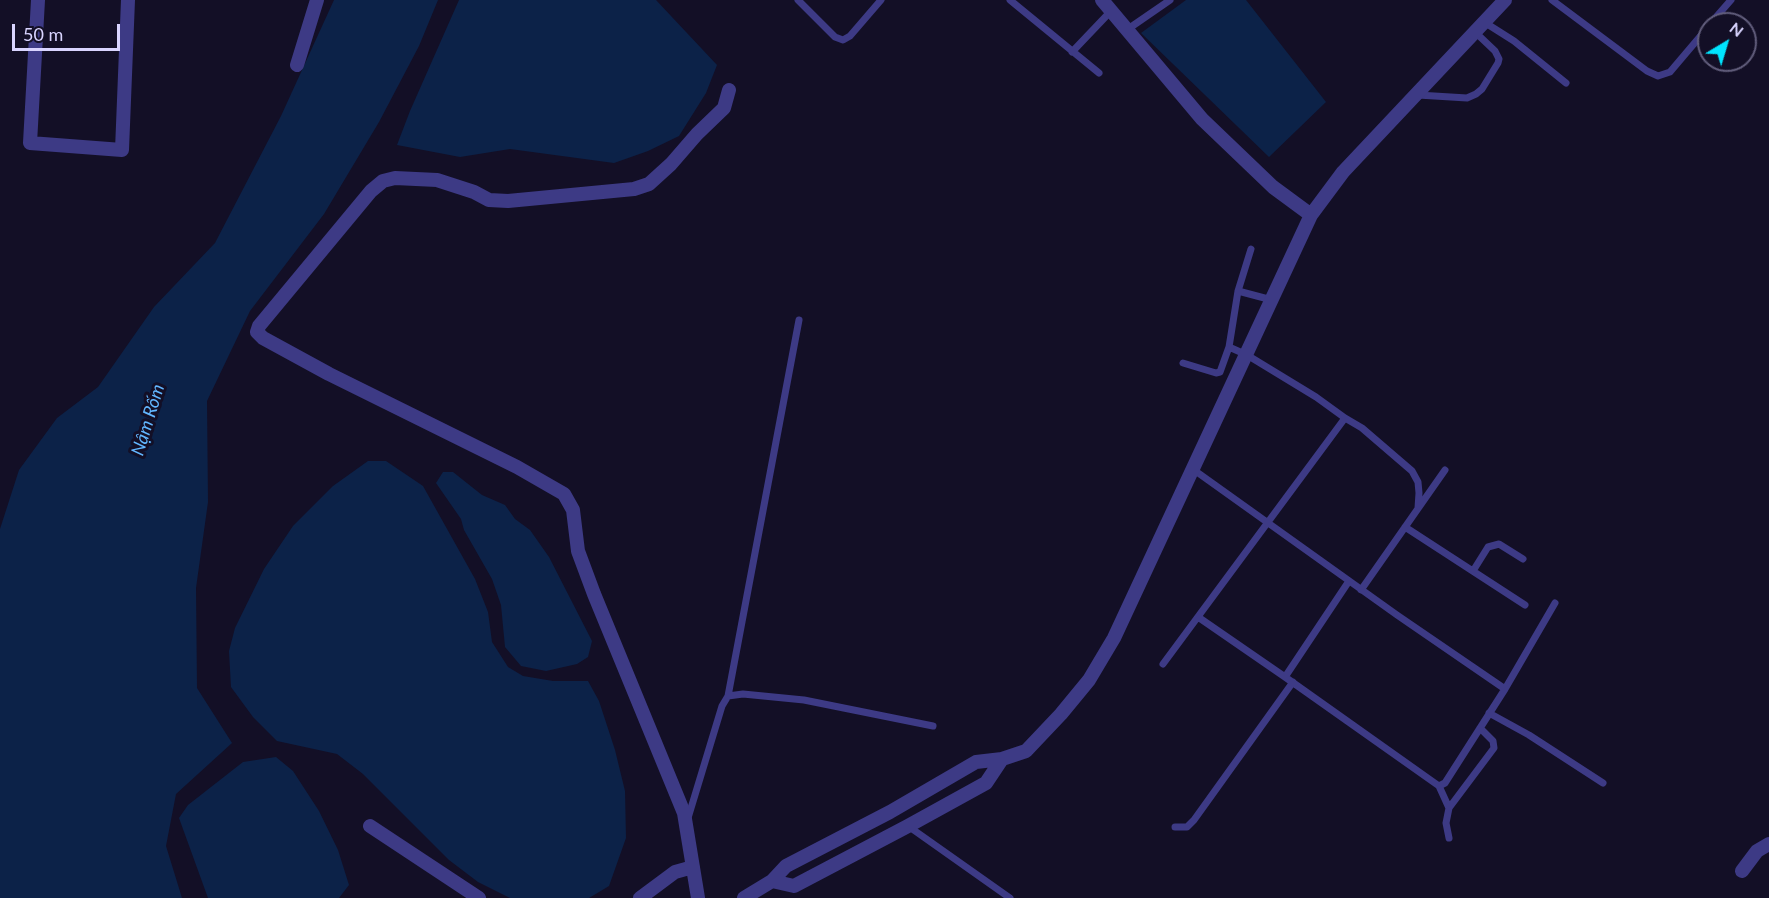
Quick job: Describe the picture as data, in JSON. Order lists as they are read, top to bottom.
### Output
{
  "water": ["Nậm Rốm"],
  "scale_bar": "50 m",
  "north": "top right"
}
